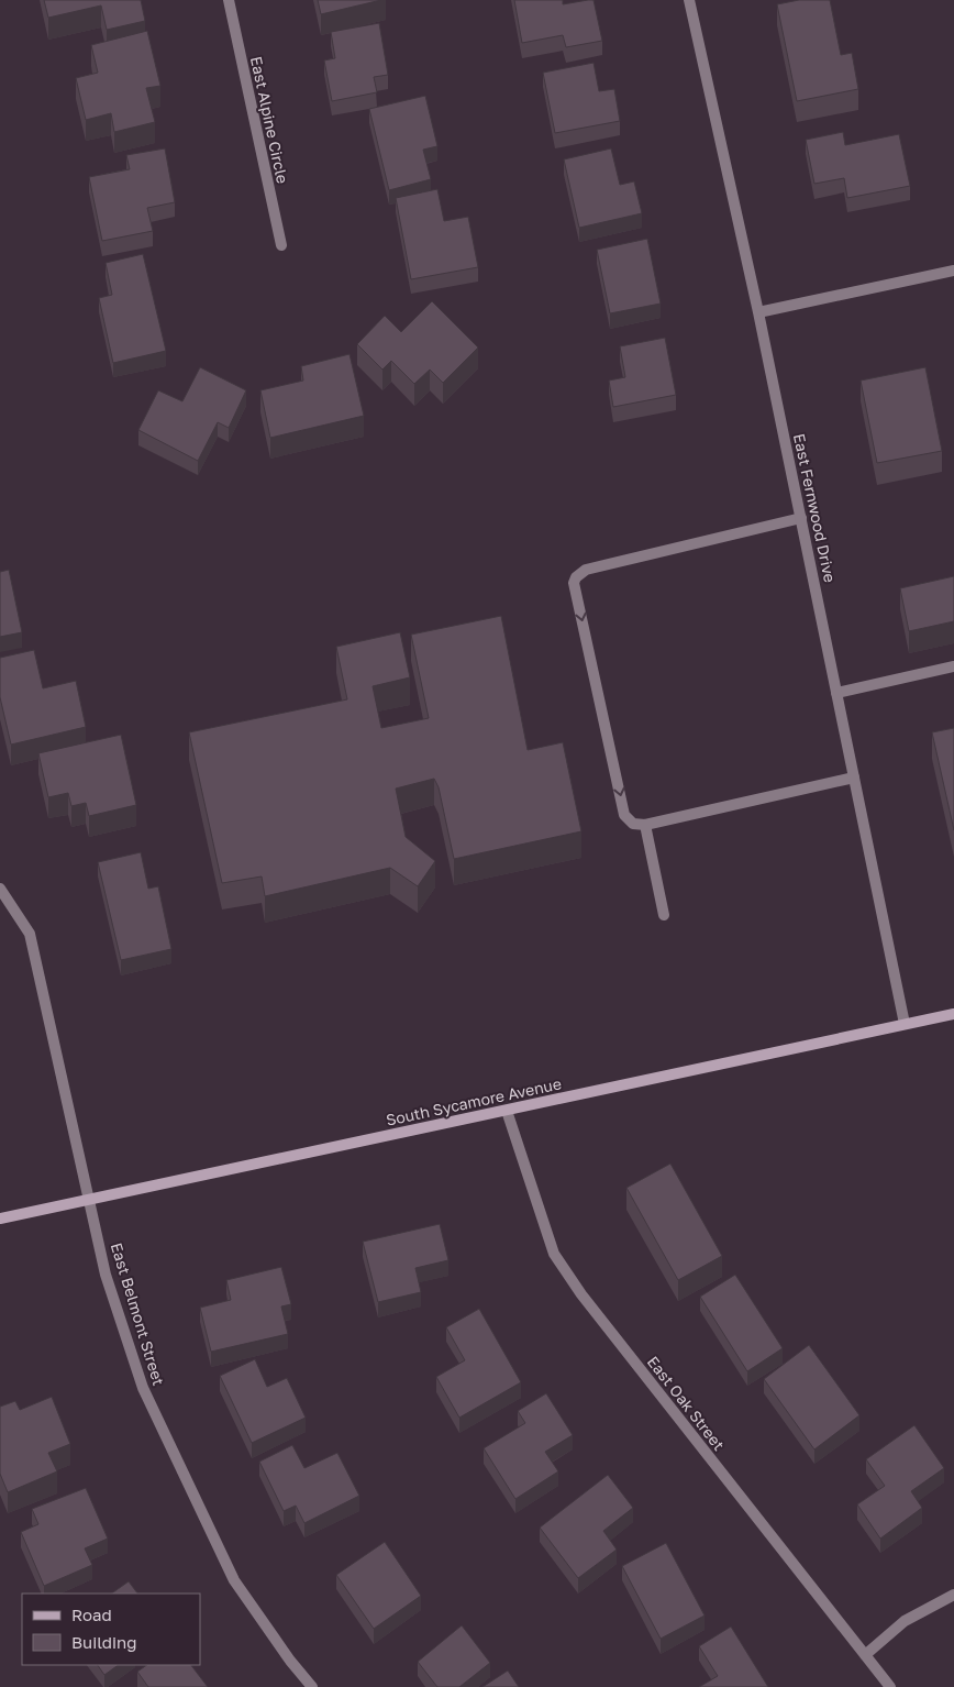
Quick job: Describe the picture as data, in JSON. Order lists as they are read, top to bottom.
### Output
{
  "streets": {
    "main road": ["South Sycamore Avenue"],
    "street": [
      "East Alpine Circle",
      "East Fernwood Drive",
      "East Belmont Street",
      "East Oak Street"
    ]
  },
  "crossings": [
    ["East Fernwood Drive", "South Sycamore Avenue"],
    ["South Sycamore Avenue", "East Belmont Street"],
    ["South Sycamore Avenue", "East Oak Street"]
  ],
  "legend": ["Road", "Building"]
}
